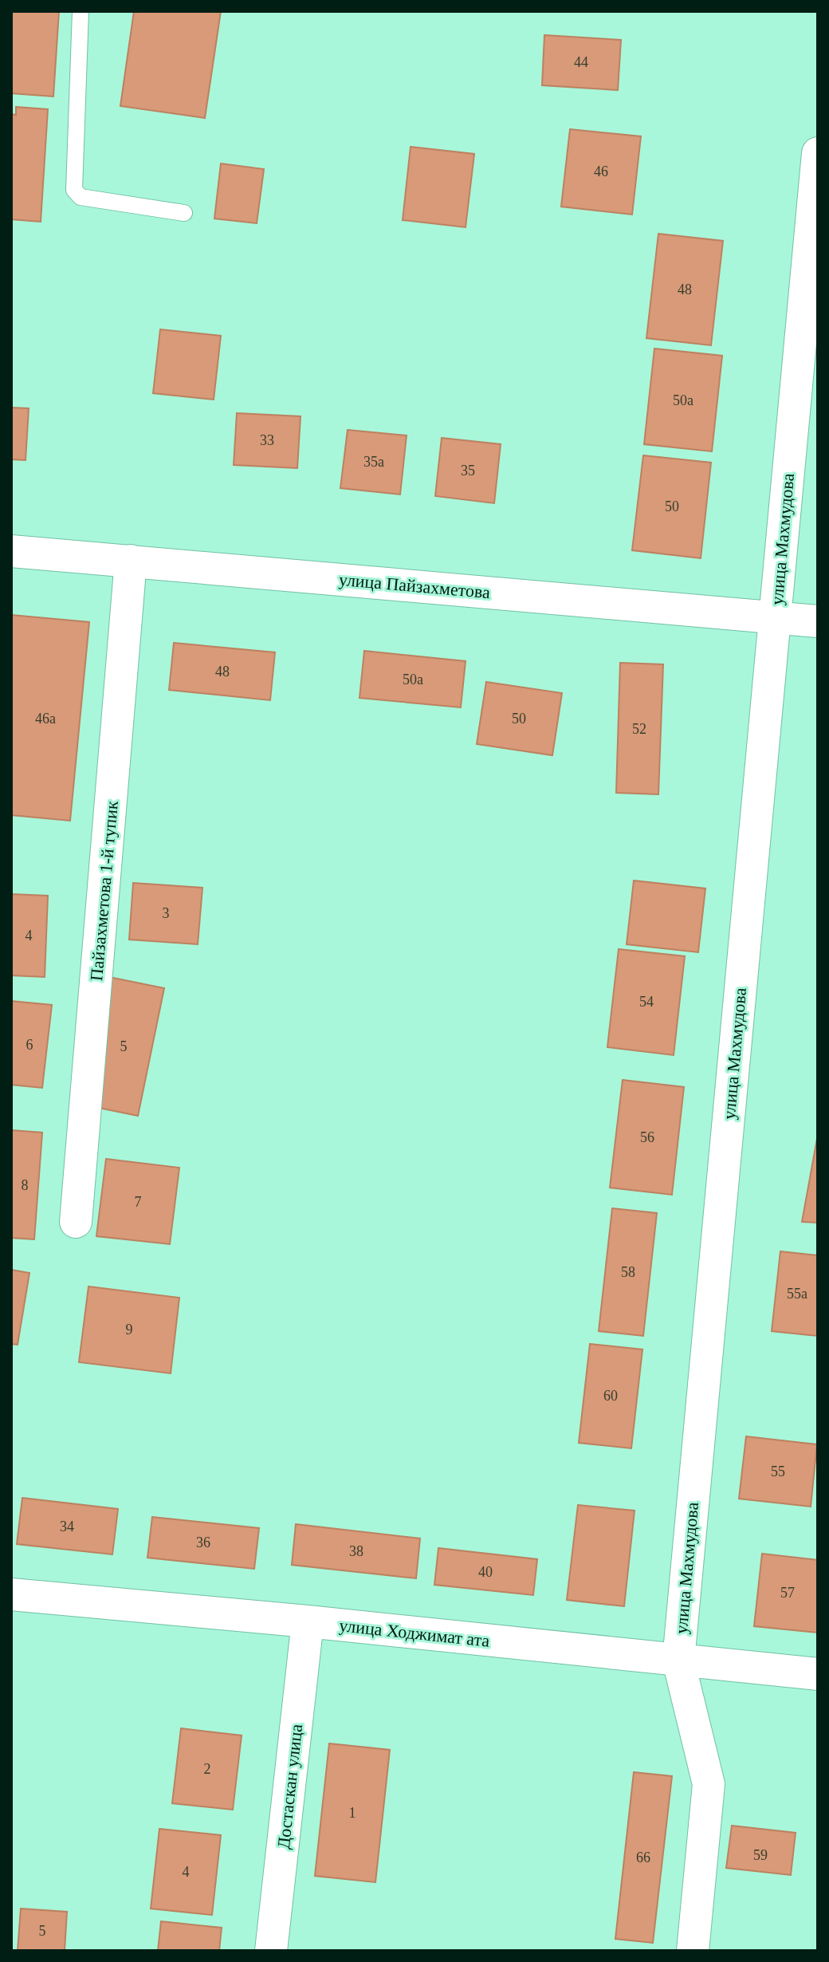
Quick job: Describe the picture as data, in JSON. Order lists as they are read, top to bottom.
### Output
{
  "streets": {
    "street": [
      "улица Махмудова",
      "улица Пайзахметова",
      "Пайзахметова 1-й тупик",
      "улица Ходжимат ата",
      "Достаскан улица"
    ]
  },
  "crossings": [
    ["улица Махмудова", "улица Пайзахметова"],
    ["улица Махмудова", "улица Ходжимат ата"],
    ["улица Пайзахметова", "Пайзахметова 1-й тупик"],
    ["улица Ходжимат ата", "Достаскан улица"]
  ],
  "house_numbers": [
    "44",
    "46",
    "48",
    "50а",
    "33",
    "35а",
    "35",
    "50",
    "48",
    "50а",
    "46а",
    "50",
    "52",
    "3",
    "4",
    "54",
    "6",
    "5",
    "56",
    "8",
    "7",
    "58",
    "55а",
    "9",
    "60",
    "55",
    "34",
    "36",
    "38",
    "40",
    "57",
    "2",
    "1",
    "59",
    "66",
    "4",
    "5"
  ]
}
